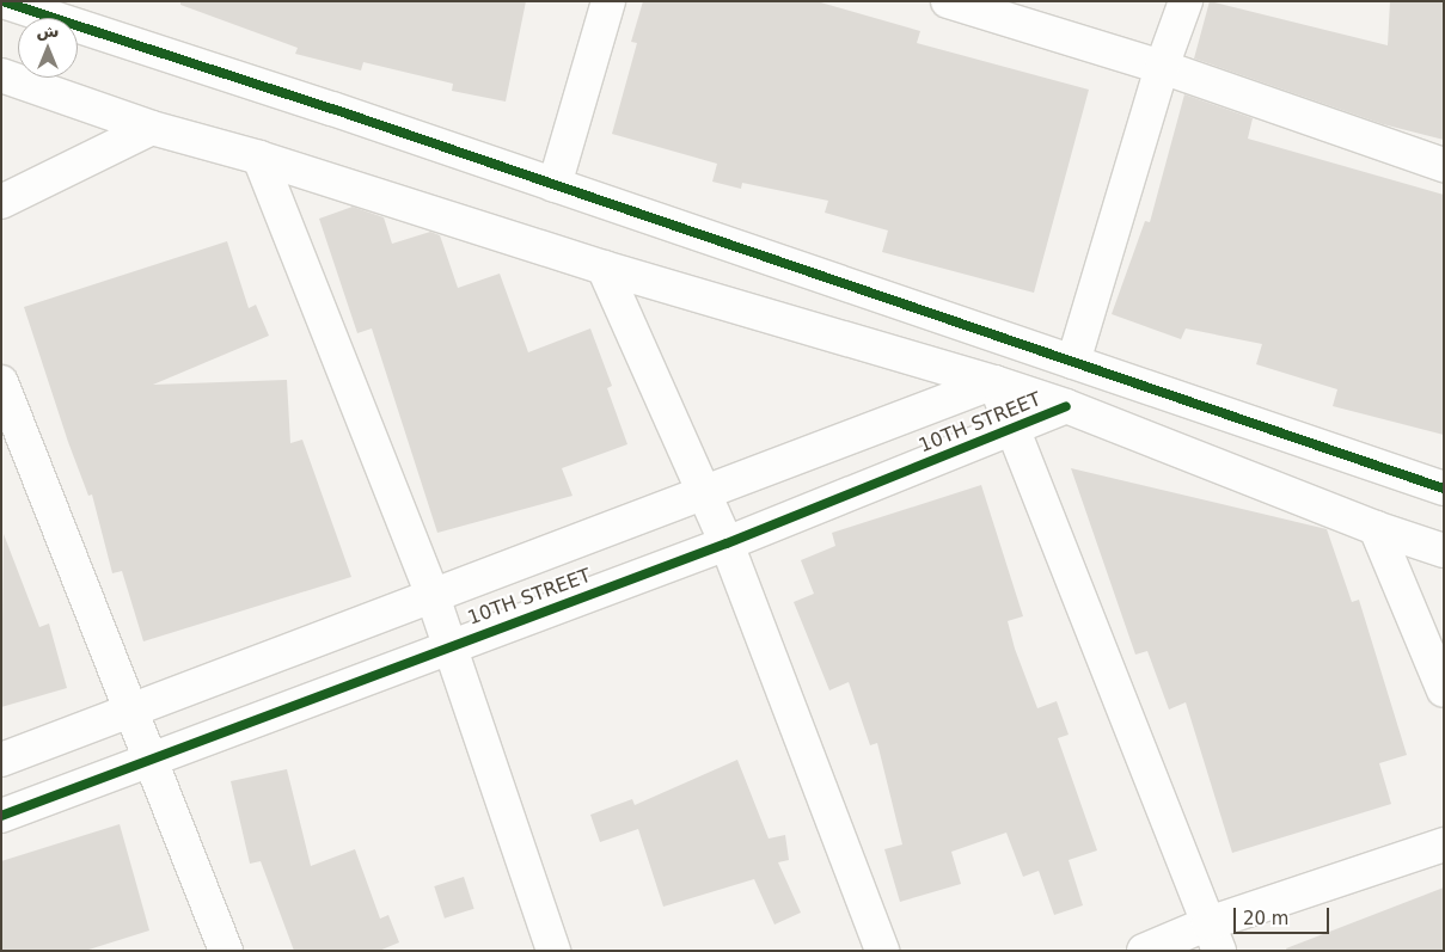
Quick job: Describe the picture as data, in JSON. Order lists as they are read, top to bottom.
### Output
{
  "streets": {
    "street": ["10TH STREET"]
  },
  "scale_bar": "20 m",
  "north": "top"
}
